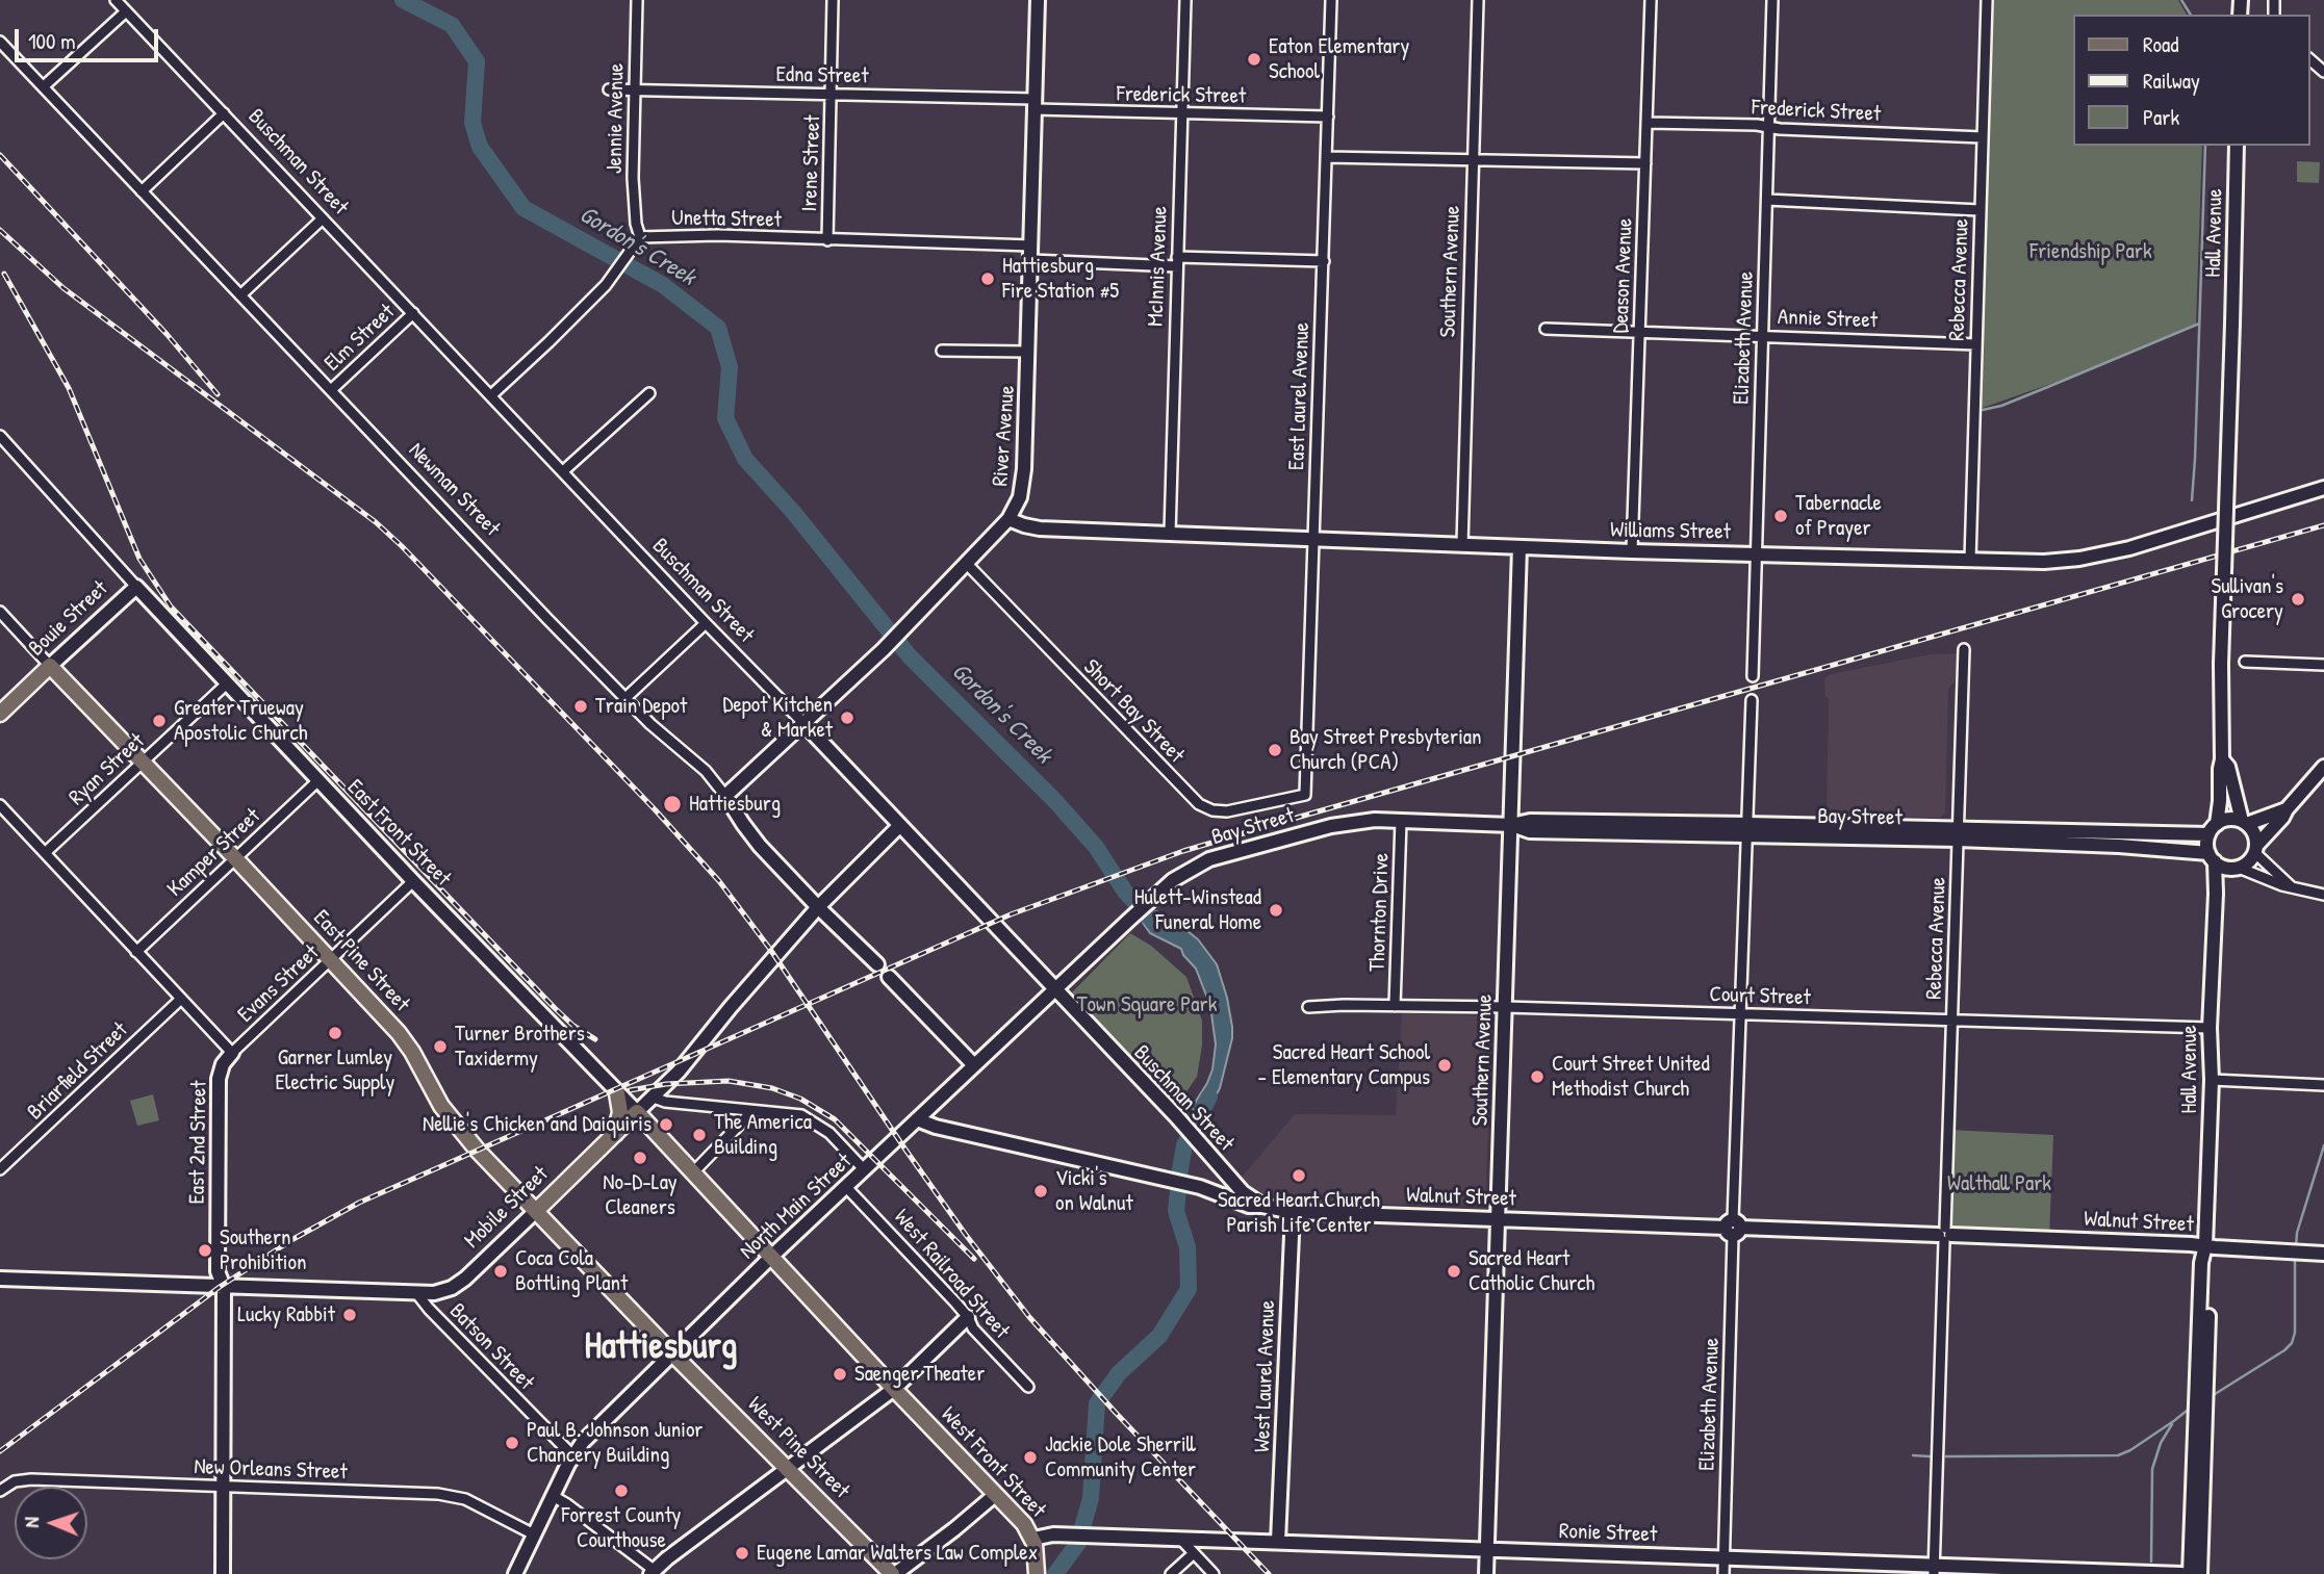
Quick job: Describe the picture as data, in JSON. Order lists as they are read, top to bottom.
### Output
{
  "streets": {
    "main road": [
      "Bouie Street",
      "East Front Street",
      "East Pine Street",
      "Mobile Street",
      "West Pine Street",
      "West Front Street"
    ],
    "street": [
      "Edna Street",
      "Frederick Street",
      "Jennie Avenue",
      "Buschman Street",
      "Irene Street",
      "Unetta Street",
      "Hall Avenue",
      "McInnis Avenue",
      "Southern Avenue",
      "Deason Avenue",
      "Rebecca Avenue",
      "Annie Street",
      "Elm Street",
      "Elizabeth Avenue",
      "East Laurel Avenue",
      "River Avenue",
      "Newman Street",
      "Williams Street",
      "Short Bay Street",
      "Ryan Street",
      "Bay Street",
      "Kamper Street",
      "Thornton Drive",
      "Evans Street",
      "Court Street",
      "Briarfield Street",
      "East 2nd Street",
      "Walnut Street",
      "North Main Street",
      "West Railroad Street",
      "Batson Street",
      "West Laurel Avenue",
      "New Orleans Street",
      "Ronie Street"
    ]
  },
  "crossings": [
    ["Edna Street", "Frederick Street"],
    ["Edna Street", "Jennie Avenue"],
    ["Edna Street", "Irene Street"],
    ["Edna Street", "River Avenue"],
    ["Frederick Street", "McInnis Avenue"],
    ["Frederick Street", "Deason Avenue"],
    ["Frederick Street", "Rebecca Avenue"],
    ["Frederick Street", "Elizabeth Avenue"],
    ["Frederick Street", "East Laurel Avenue"],
    ["Frederick Street", "River Avenue"],
    ["Jennie Avenue", "Unetta Street"],
    ["Buschman Street", "Elm Street"],
    ["Buschman Street", "River Avenue"],
    ["Buschman Street", "Walnut Street"],
    ["Buschman Street", "North Main Street"],
    ["Buschman Street", "Mobile Street"],
    ["Irene Street", "Unetta Street"],
    ["Unetta Street", "River Avenue"],
    ["Hall Avenue", "Bay Street"],
    ["Hall Avenue", "Court Street"],
    ["Hall Avenue", "Walnut Street"],
    ["McInnis Avenue", "Williams Street"],
    ["Southern Avenue", "Williams Street"],
    ["Southern Avenue", "Bay Street"],
    ["Southern Avenue", "Court Street"],
    ["Southern Avenue", "Walnut Street"],
    ["Southern Avenue", "Ronie Street"],
    ["Deason Avenue", "Annie Street"],
    ["Deason Avenue", "Williams Street"],
    ["Rebecca Avenue", "Annie Street"],
    ["Rebecca Avenue", "Williams Street"],
    ["Rebecca Avenue", "Bay Street"],
    ["Rebecca Avenue", "Court Street"],
    ["Rebecca Avenue", "Walnut Street"],
    ["Rebecca Avenue", "Ronie Street"],
    ["Annie Street", "Elizabeth Avenue"],
    ["Elm Street", "Newman Street"],
    ["Elizabeth Avenue", "Williams Street"],
    ["Elizabeth Avenue", "Bay Street"],
    ["Elizabeth Avenue", "Court Street"],
    ["Elizabeth Avenue", "Walnut Street"],
    ["Elizabeth Avenue", "Ronie Street"],
    ["East Laurel Avenue", "Williams Street"],
    ["East Laurel Avenue", "Short Bay Street"],
    ["River Avenue", "Newman Street"],
    ["River Avenue", "Williams Street"],
    ["River Avenue", "Short Bay Street"],
    ["Newman Street", "Mobile Street"],
    ["Bouie Street", "East Front Street"],
    ["Bouie Street", "East Pine Street"],
    ["Ryan Street", "East Front Street"],
    ["Ryan Street", "East Pine Street"],
    ["Bay Street", "Thornton Drive"],
    ["Bay Street", "North Main Street"],
    ["East Front Street", "Kamper Street"],
    ["East Front Street", "Evans Street"],
    ["East Front Street", "North Main Street"],
    ["East Front Street", "Mobile Street"],
    ["East Front Street", "West Front Street"],
    ["Kamper Street", "East Pine Street"],
    ["Thornton Drive", "Court Street"],
    ["East Pine Street", "Evans Street"],
    ["East Pine Street", "North Main Street"],
    ["East Pine Street", "Mobile Street"],
    ["East Pine Street", "West Pine Street"],
    ["Evans Street", "East 2nd Street"],
    ["East 2nd Street", "Mobile Street"],
    ["East 2nd Street", "New Orleans Street"],
    ["Walnut Street", "North Main Street"],
    ["Walnut Street", "West Laurel Avenue"],
    ["North Main Street", "West Railroad Street"],
    ["North Main Street", "Batson Street"],
    ["North Main Street", "West Pine Street"],
    ["North Main Street", "West Front Street"],
    ["North Main Street", "New Orleans Street"],
    ["Mobile Street", "Batson Street"],
    ["West Laurel Avenue", "Ronie Street"],
    ["West Front Street", "Ronie Street"]
  ],
  "districts": ["Hattiesburg"],
  "water": ["Gordon's Creek"],
  "parks": ["Friendship Park", "Town Square Park", "Walthall Park"],
  "places": [
    "Eaton Elementary School",
    "Hattiesburg Fire Station #5",
    "Tabernacle of Prayer",
    "Sullivan's Grocery",
    "Train Depot",
    "Depot Kitchen & Market",
    "Greater Trueway Apostolic Church",
    "Bay Street Presbyterian Church (PCA)",
    "Hattiesburg",
    "Hulett-Winstead Funeral Home",
    "Garner Lumley Electric Supply",
    "Turner Brothers Taxidermy",
    "Sacred Heart School - Elementary Campus",
    "Court Street United Methodist Church",
    "Nellie's Chicken and Daiquiris",
    "The America Building",
    "No-D-Lay Cleaners",
    "Sacred Heart Church Parish Life Center",
    "Vicki's on Walnut",
    "Southern Prohibition",
    "Coca Cola Bottling Plant",
    "Sacred Heart Catholic Church",
    "Lucky Rabbit",
    "Saenger Theater",
    "Paul B. Johnson Junior Chancery Building",
    "Jackie Dole Sherrill Community Center",
    "Forrest County Courthouse",
    "Eugene Lamar Walters Law Complex"
  ],
  "legend": ["Road", "Railway", "Park"],
  "scale_bar": "100 m",
  "north": "left"
}
